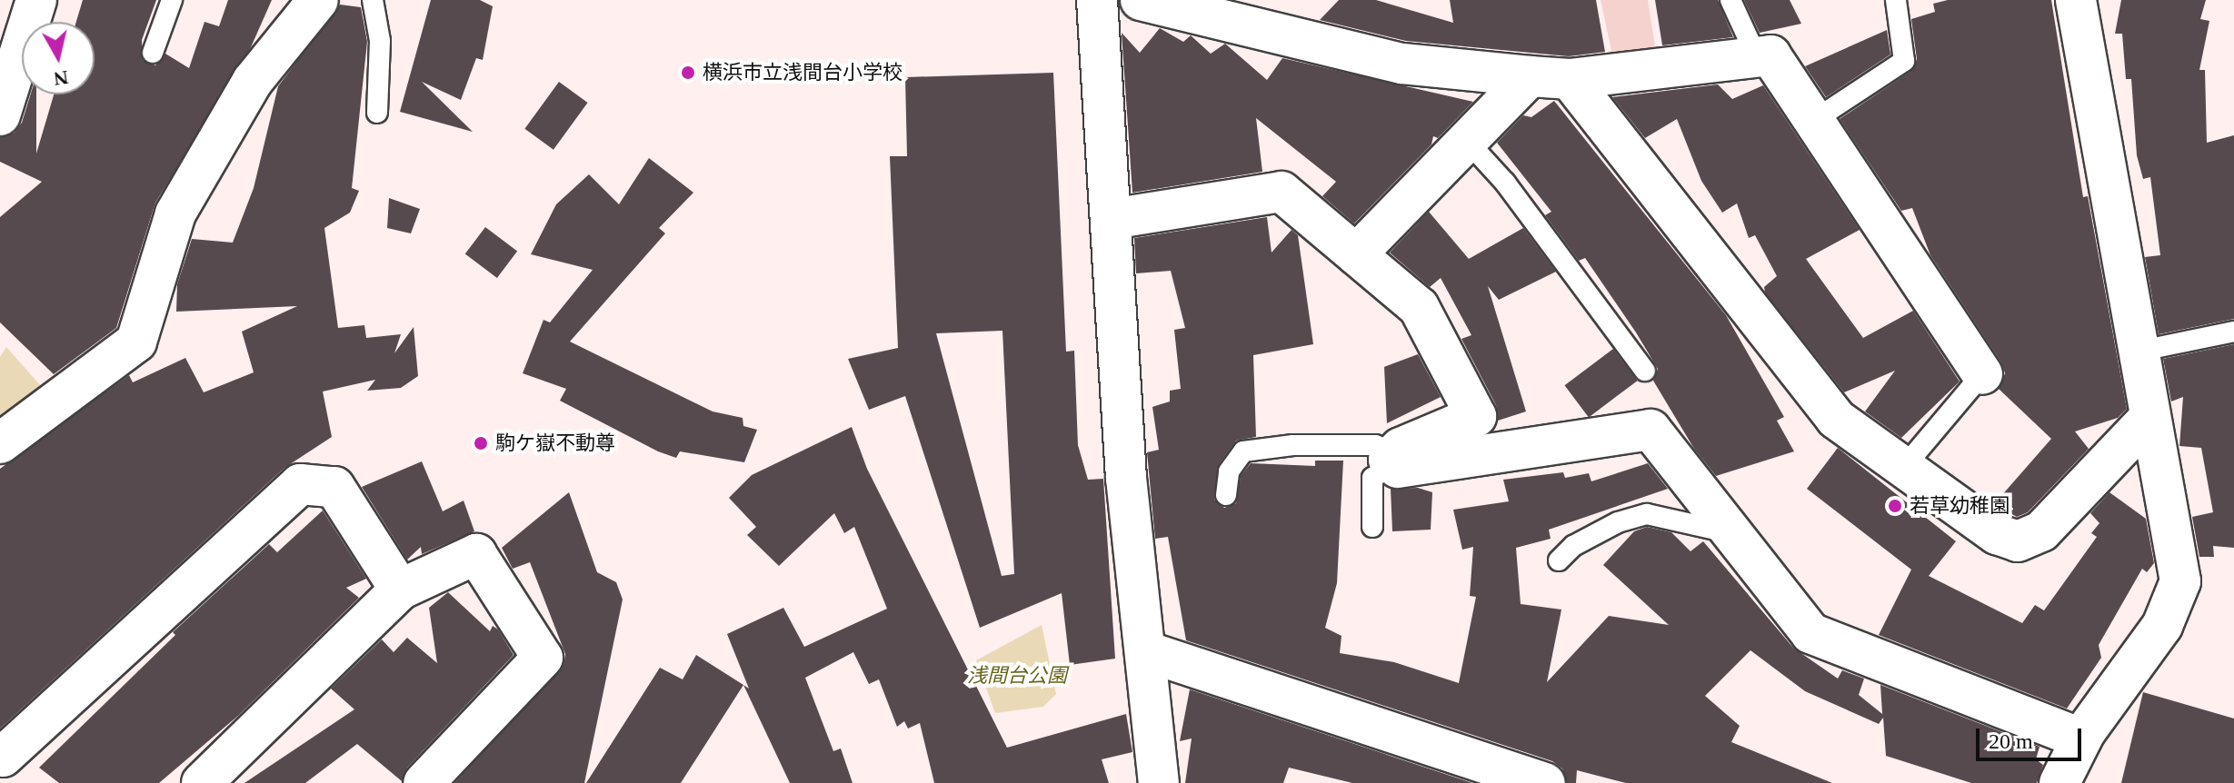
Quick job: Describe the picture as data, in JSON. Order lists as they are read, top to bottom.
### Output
{
  "parks": ["浅間台公園"],
  "places": ["横浜市立浅間台小学校", "駒ケ嶽不動尊", "若草幼稚園"],
  "scale_bar": "20 m",
  "north": "bottom"
}
